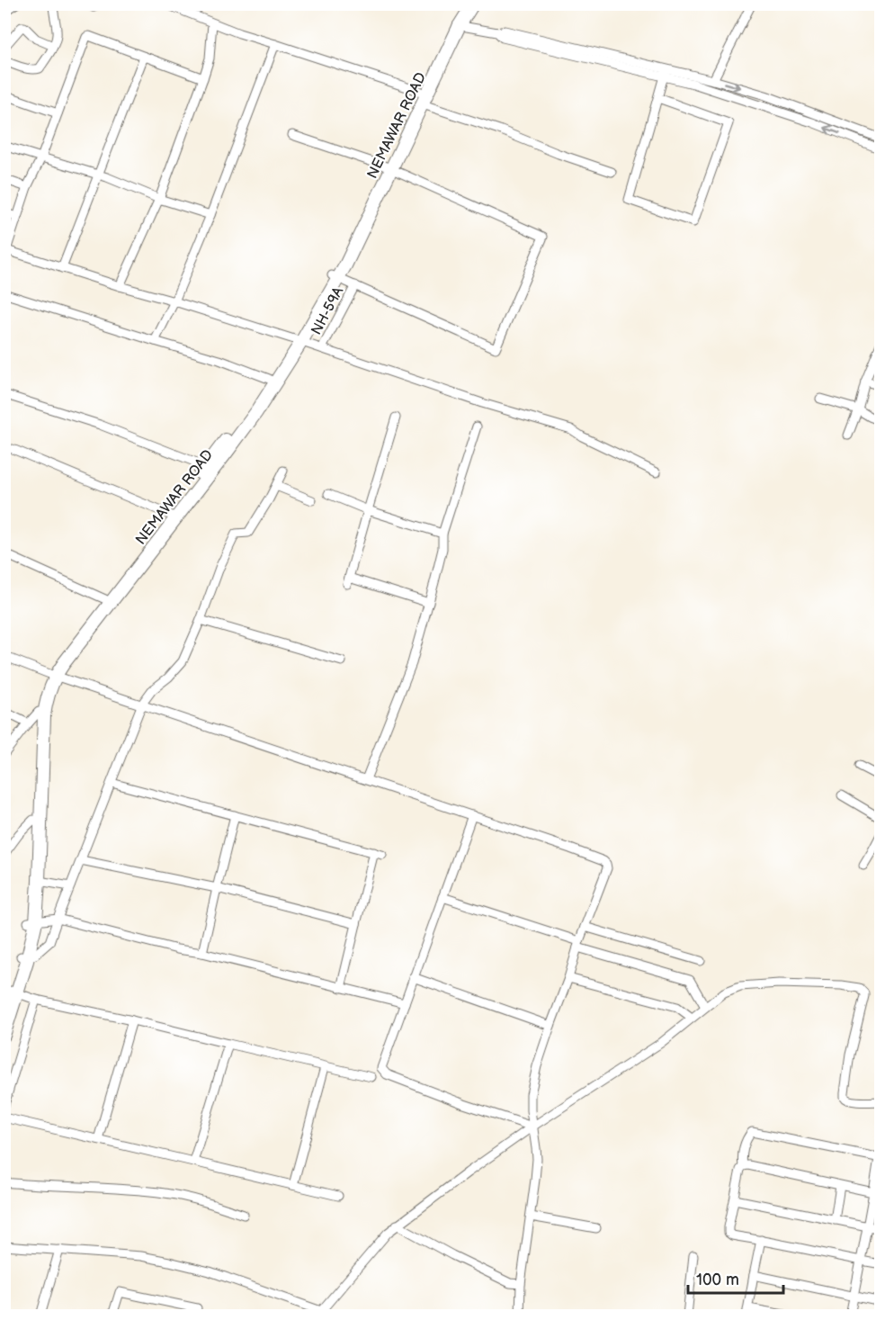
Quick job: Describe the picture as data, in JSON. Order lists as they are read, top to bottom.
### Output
{
  "streets": {
    "highway": ["NEMAWAR ROAD"],
    "street": ["NH-59A"]
  },
  "scale_bar": "100 m"
}
